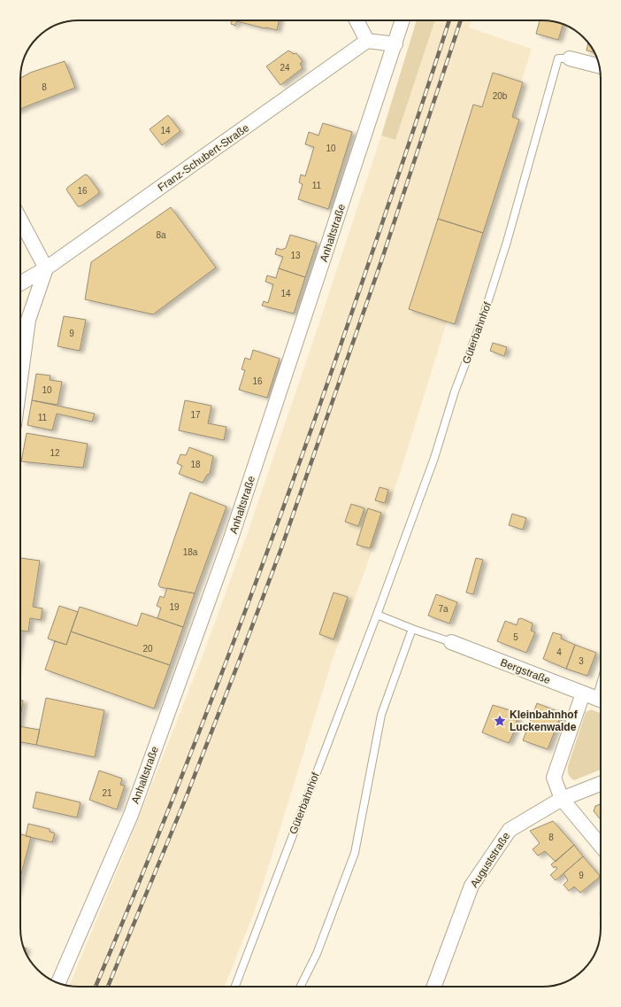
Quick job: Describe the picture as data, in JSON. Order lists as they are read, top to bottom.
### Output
{
  "streets": {
    "street": [
      "Franz-Schubert-Straße",
      "Anhaltstraße",
      "Bergstraße",
      "Auguststraße"
    ],
    "lane": ["Güterbahnhof"]
  },
  "places": {
    "place": ["Kleinbahnhof Luckenwalde"]
  },
  "house_numbers": [
    "24",
    "8",
    "20b",
    "14",
    "10",
    "11",
    "16",
    "8a",
    "13",
    "14",
    "9",
    "16",
    "10",
    "17",
    "11",
    "12",
    "18",
    "18a",
    "19",
    "7a",
    "5",
    "20",
    "4",
    "3",
    "21",
    "8",
    "9"
  ]
}
